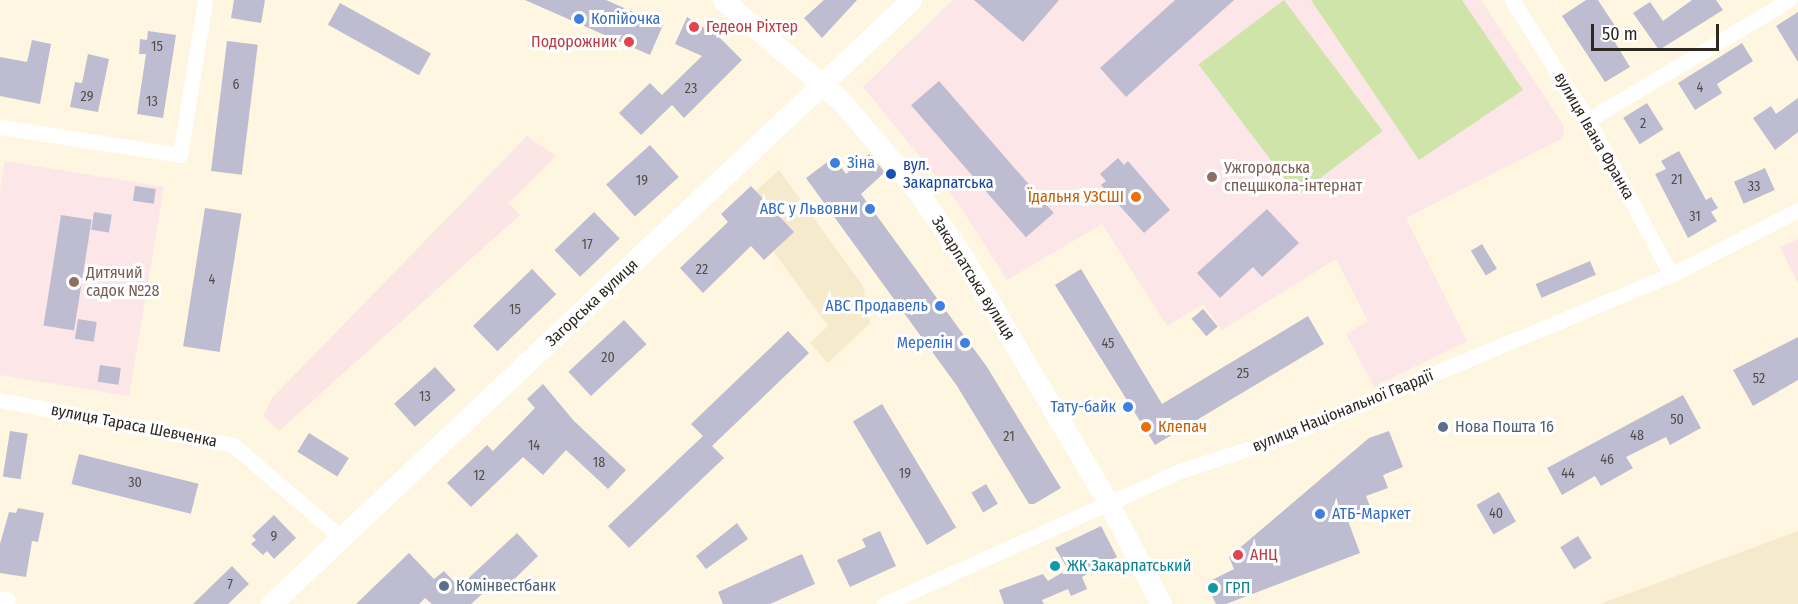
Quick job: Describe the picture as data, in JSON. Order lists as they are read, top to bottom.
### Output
{
  "streets": {
    "street": [
      "вулиця Івана Франка",
      "Закарпатська вулиця",
      "Загорська вулиця",
      "вулиця Національної Гвардії",
      "вулиця Тараса Шевченка"
    ]
  },
  "crossings": [
    ["вулиця Івана Франка", "вулиця Національної Гвардії"],
    ["Закарпатська вулиця", "Загорська вулиця"],
    ["Закарпатська вулиця", "вулиця Національної Гвардії"],
    ["Загорська вулиця", "вулиця Тараса Шевченка"]
  ],
  "places": [
    "Копійочка",
    "Гедеон Ріхтер",
    "Подорожник",
    "Зіна",
    "вул. Закарпатська",
    "Ужгородська спецшкола-інтернат",
    "Їдальня УЗСШІ",
    "ABC у Львовни",
    "Дитячий садок №28",
    "ABC Продавель",
    "Мерелін",
    "Тату-байк",
    "Клепач",
    "Нова Пошта 16",
    "АТБ-Маркет",
    "АНЦ",
    "ЖК Закарпатський",
    "Комінвестбанк",
    "ГРП"
  ],
  "house_numbers": [
    "15",
    "6",
    "4",
    "23",
    "29",
    "13",
    "2",
    "21",
    "19",
    "33",
    "31",
    "17",
    "22",
    "4",
    "15",
    "45",
    "20",
    "25",
    "52",
    "13",
    "50",
    "48",
    "21",
    "14",
    "46",
    "18",
    "19",
    "44",
    "12",
    "30",
    "40",
    "9",
    "7"
  ],
  "scale_bar": "50 m"
}
